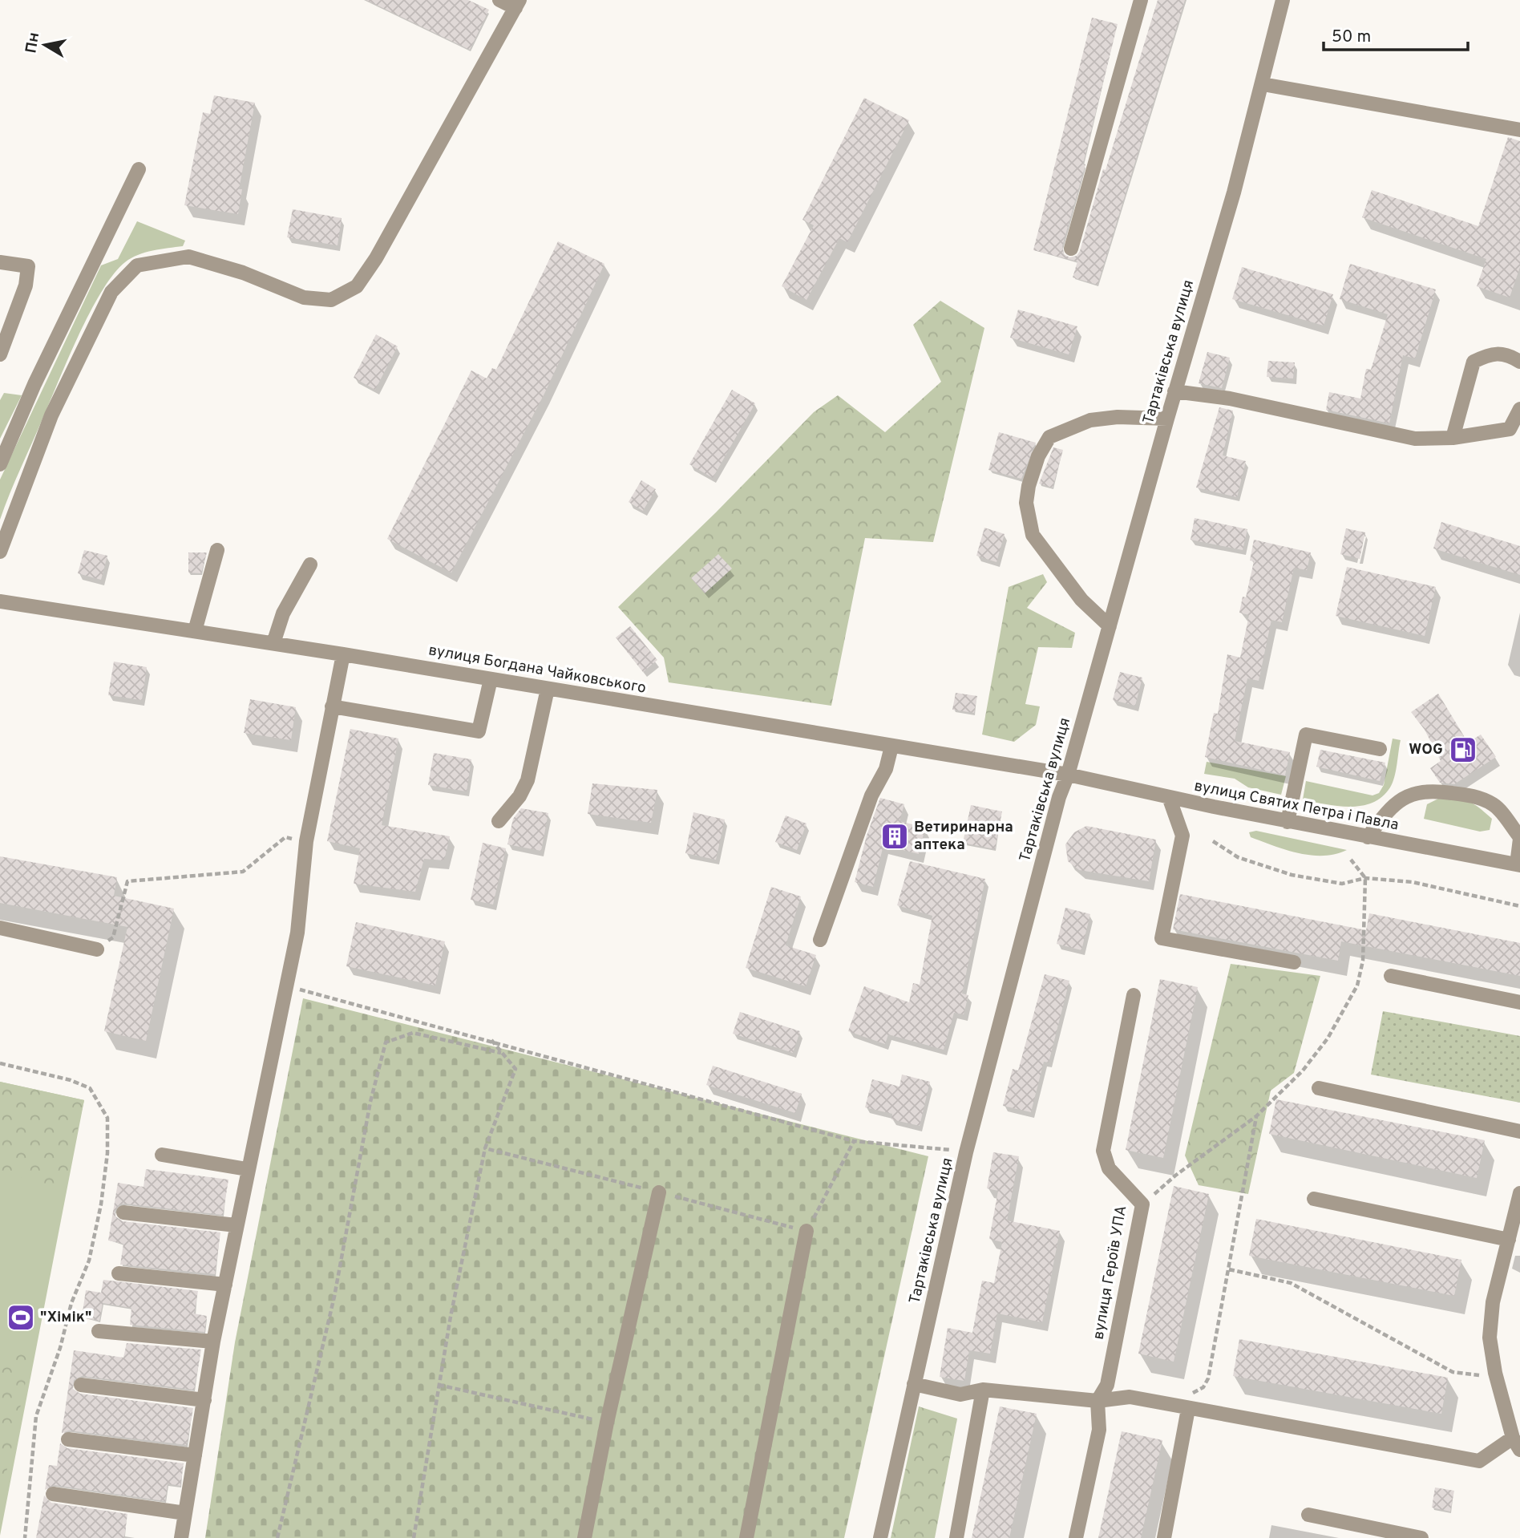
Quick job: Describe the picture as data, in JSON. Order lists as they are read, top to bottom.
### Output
{
  "streets": {
    "street": [
      "Тартаківська вулиця",
      "вулиця Богдана Чайковського",
      "вулиця Святих Петра і Павла",
      "вулиця Героїв УПА"
    ]
  },
  "crossings": [
    ["Тартаківська вулиця", "вулиця Богдана Чайковського"],
    ["Тартаківська вулиця", "вулиця Святих Петра і Павла"],
    ["вулиця Богдана Чайковського", "вулиця Святих Петра і Павла"]
  ],
  "places": {
    "fuel station": ["WOG"],
    "building": ["Ветиринарна аптека"],
    "sports": ["\"Хімік\""]
  },
  "scale_bar": "50 m",
  "north": "left"
}
